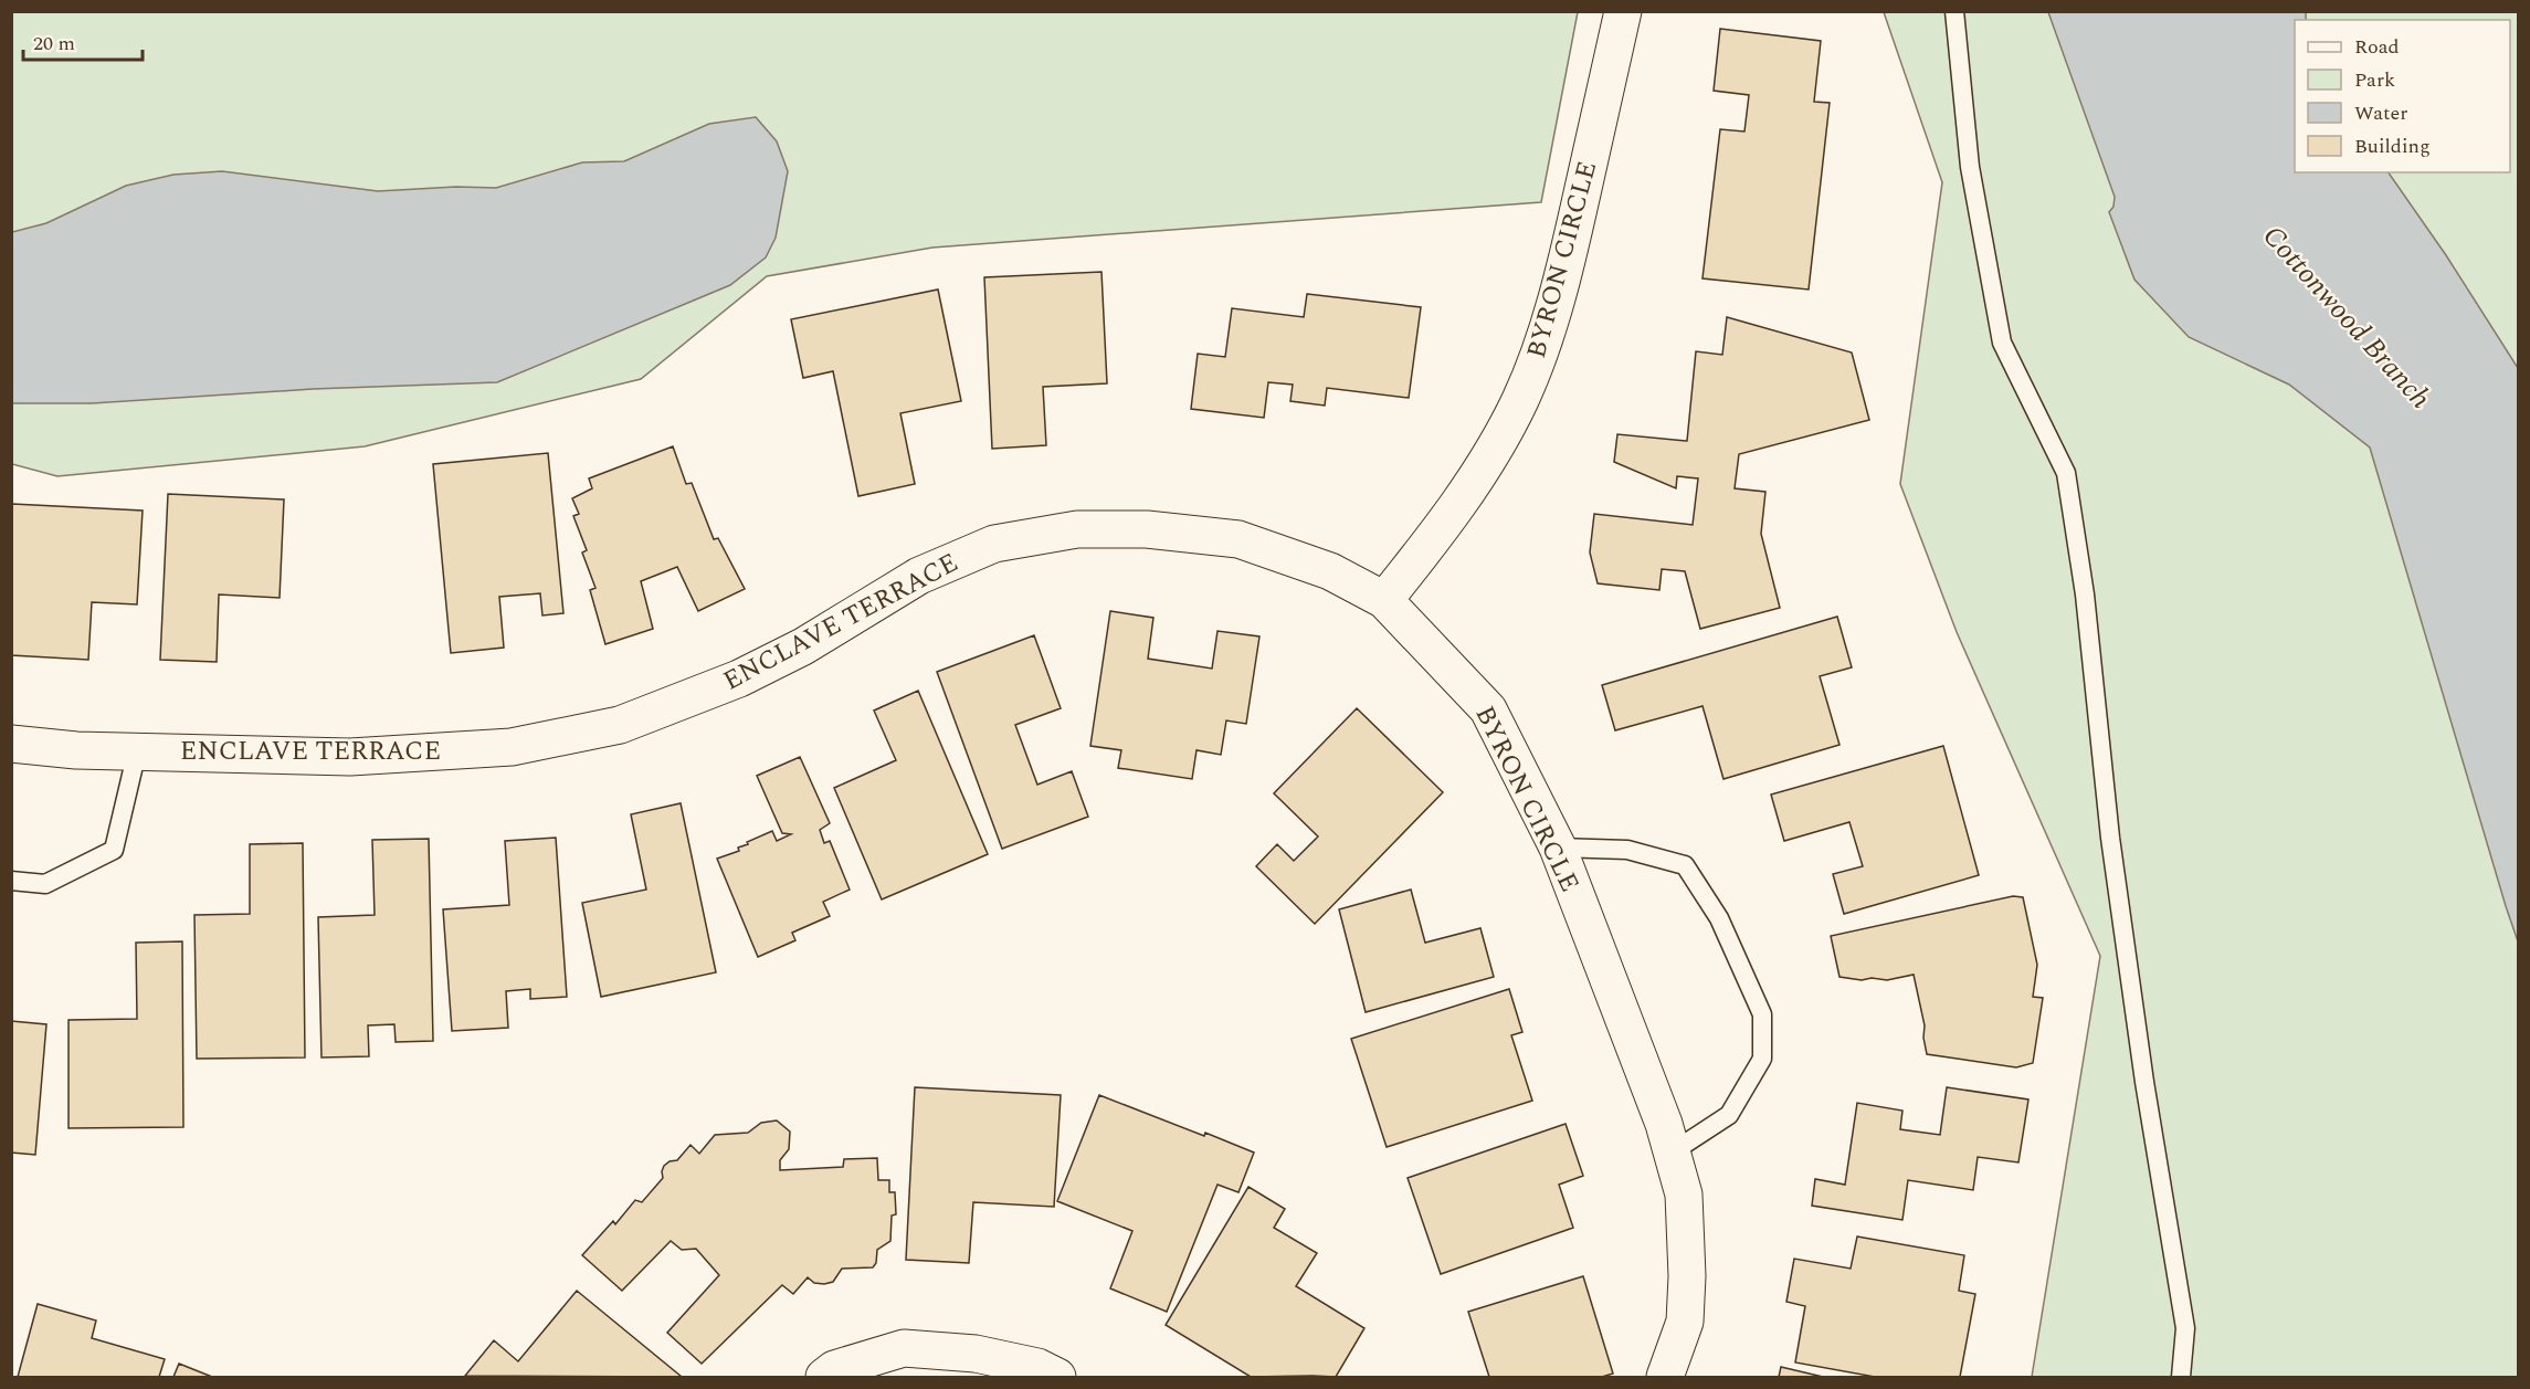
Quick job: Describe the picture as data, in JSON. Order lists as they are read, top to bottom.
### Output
{
  "streets": {
    "street": ["BYRON CIRCLE", "ENCLAVE TERRACE"]
  },
  "crossings": [
    ["BYRON CIRCLE", "ENCLAVE TERRACE"]
  ],
  "water": ["Cottonwood Branch"],
  "legend": [
    "Road",
    "Park",
    "Water",
    "Building"
  ],
  "scale_bar": "20 m"
}
